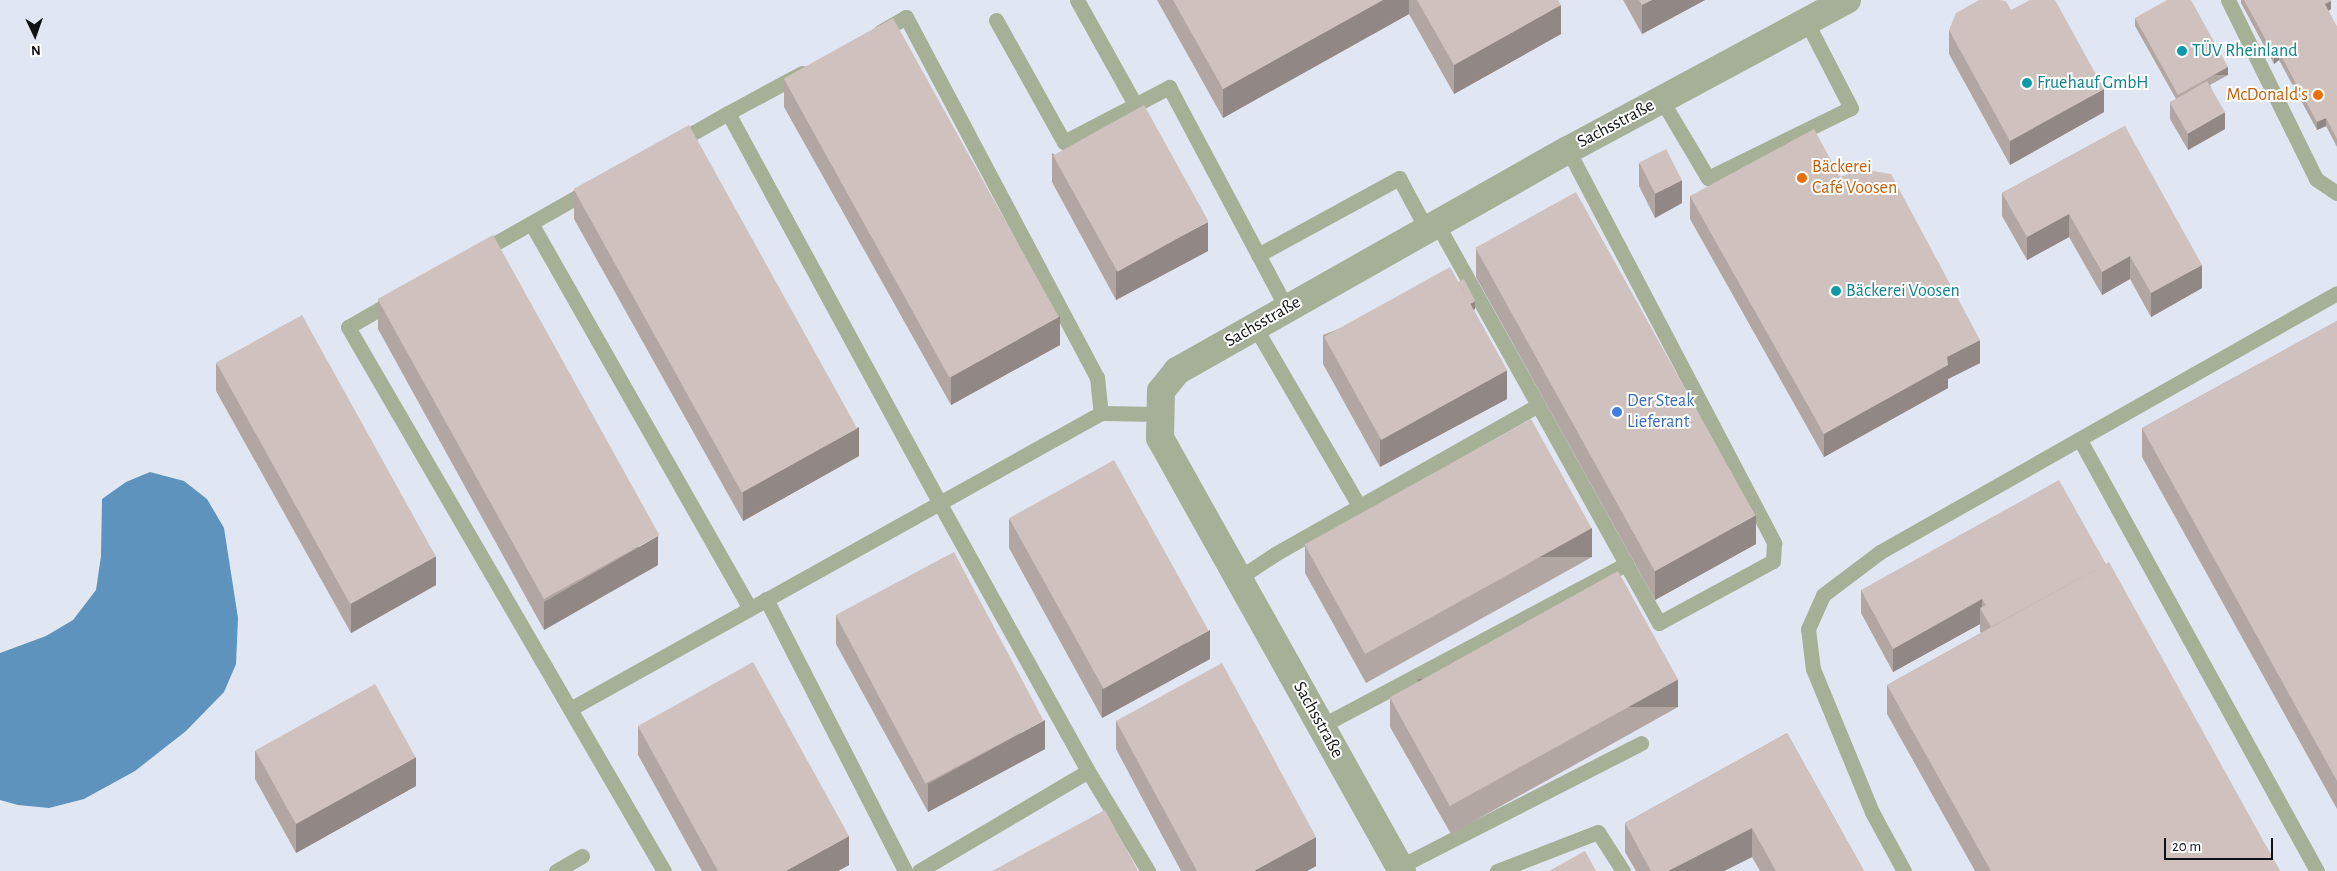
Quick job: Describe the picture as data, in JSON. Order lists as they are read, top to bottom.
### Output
{
  "streets": {
    "street": ["Sachsstraße"]
  },
  "places": [
    "TÜV Rheinland",
    "Fruehauf GmbH",
    "McDonald's",
    "Bäckerei Café Voosen",
    "Bäckerei Voosen",
    "Der Steak Lieferant"
  ],
  "scale_bar": "20 m",
  "north": "bottom"
}
